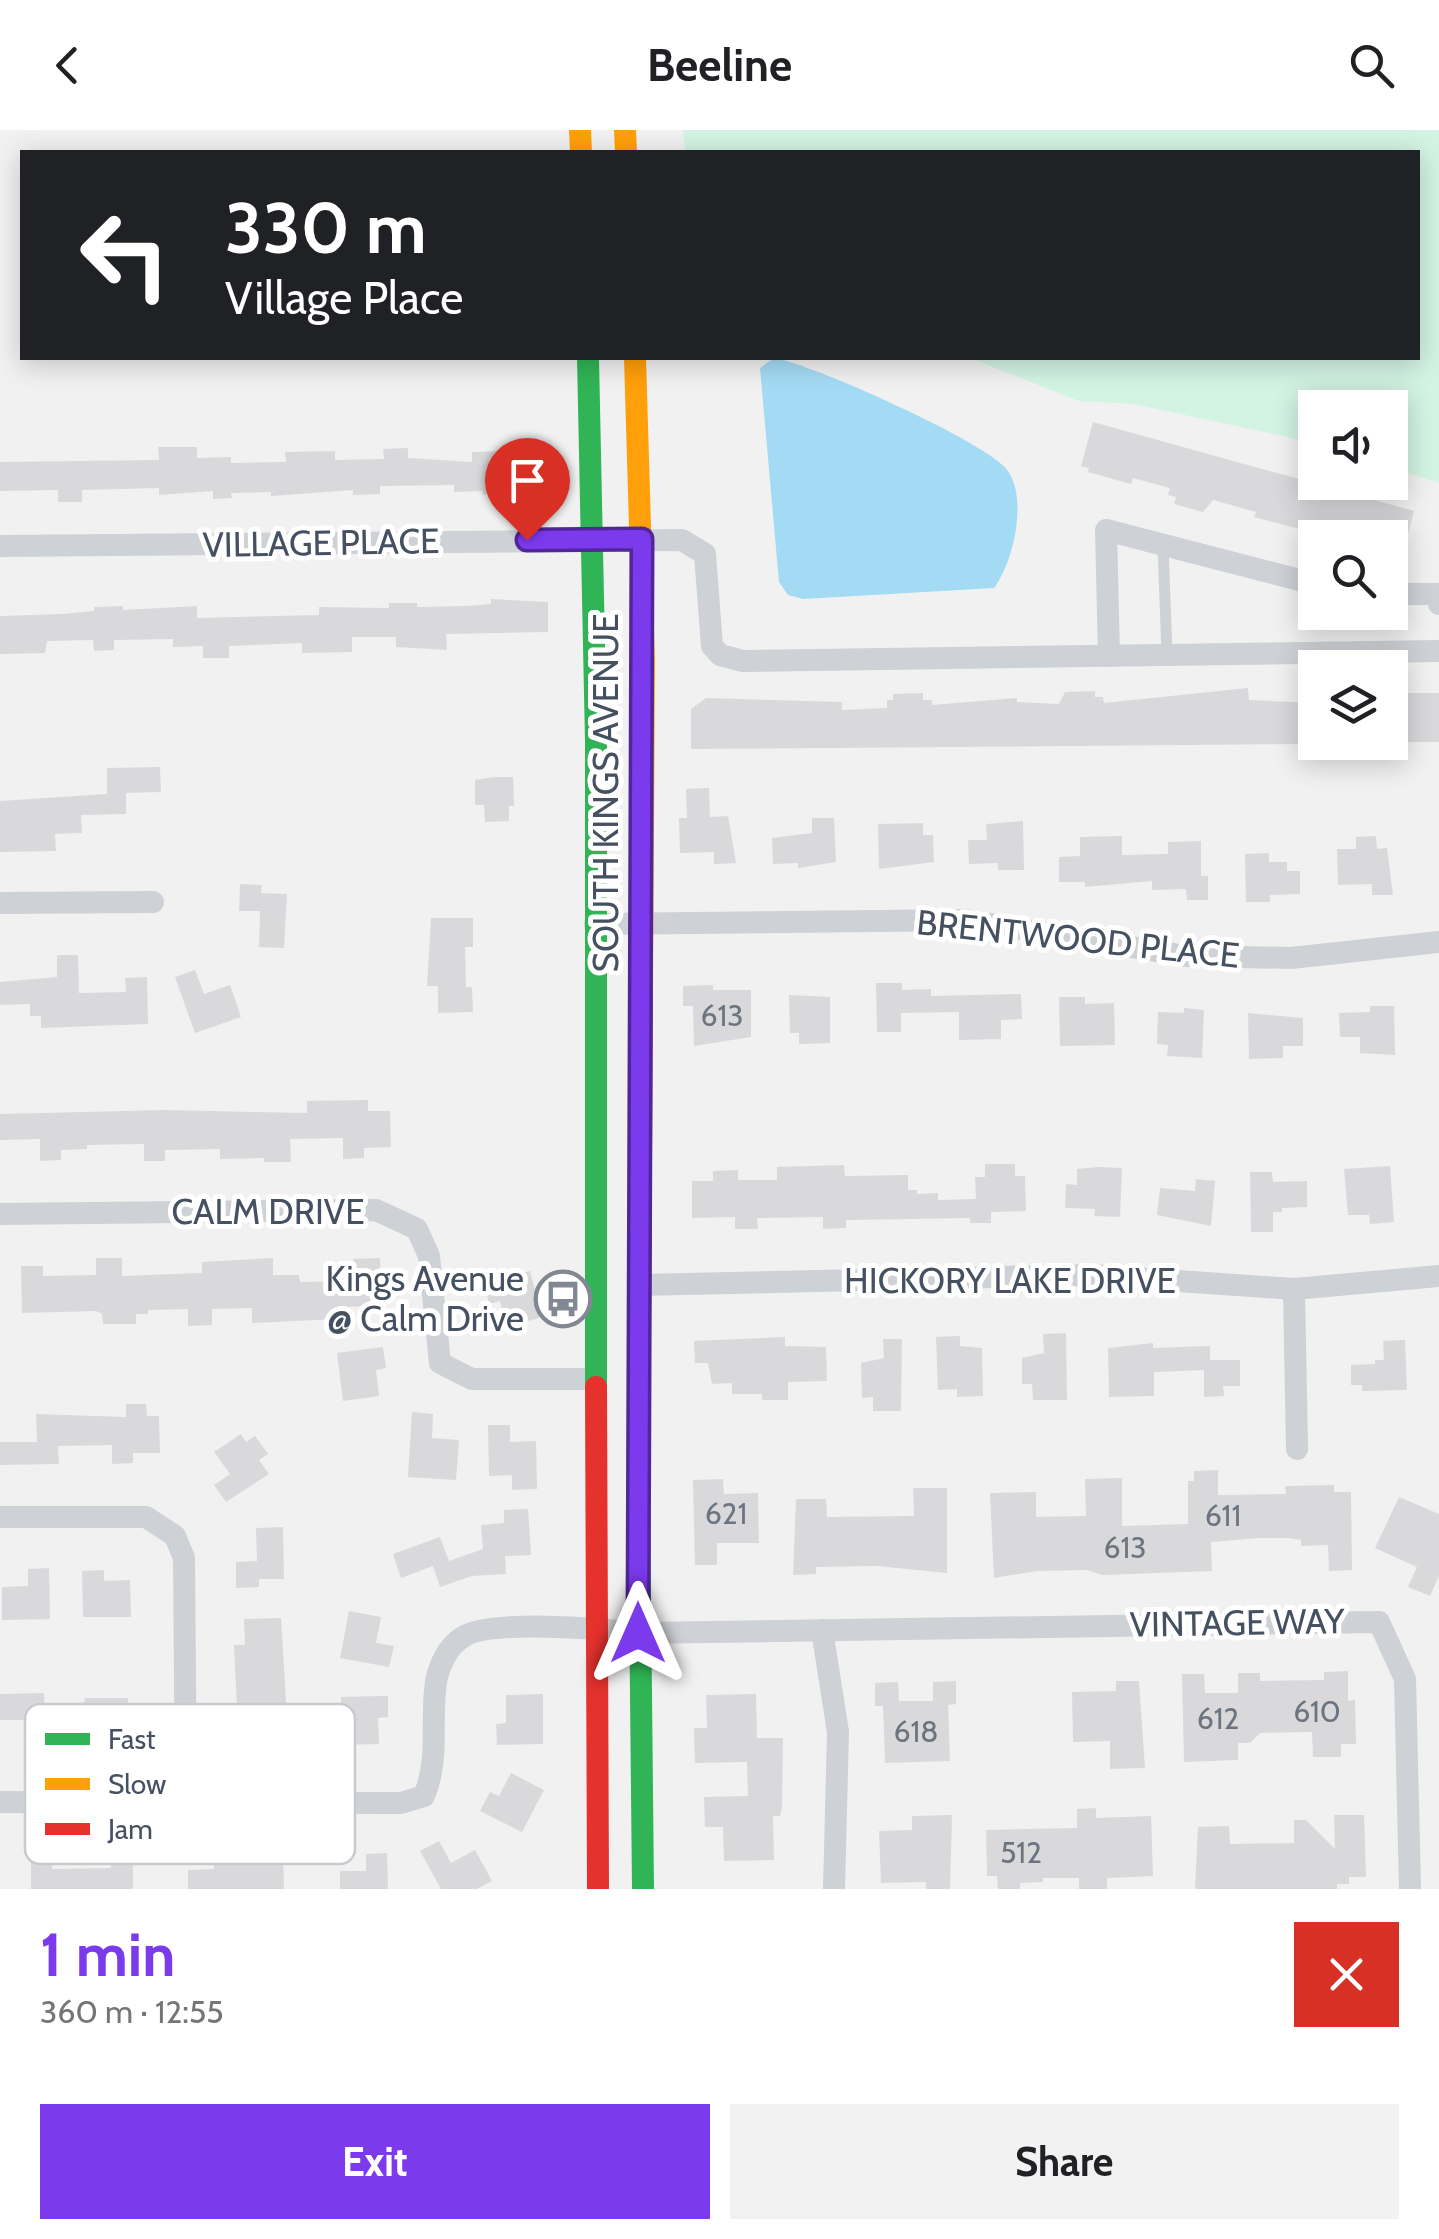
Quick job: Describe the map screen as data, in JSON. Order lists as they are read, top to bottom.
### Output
{
  "streets": {
    "main road": ["SOUTH KINGS AVENUE"],
    "street": [
      "VILLAGE PLACE",
      "BRENTWOOD PLACE",
      "CALM DRIVE",
      "HICKORY LAKE DRIVE",
      "VINTAGE WAY"
    ]
  },
  "crossings": [
    ["VILLAGE PLACE", "SOUTH KINGS AVENUE"],
    ["SOUTH KINGS AVENUE", "BRENTWOOD PLACE"],
    ["SOUTH KINGS AVENUE", "CALM DRIVE"],
    ["SOUTH KINGS AVENUE", "HICKORY LAKE DRIVE"],
    ["SOUTH KINGS AVENUE", "VINTAGE WAY"]
  ],
  "places": {
    "bus stop": ["Kings Avenue @ Calm Drive"]
  },
  "house_numbers": [
    "613",
    "621",
    "611",
    "613",
    "610",
    "612",
    "618",
    "512"
  ],
  "legend": ["Fast", "Slow", "Jam"],
  "page": {
    "header": "Beeline",
    "turn": ["330 m", "Village Place"],
    "heading": ["1 min", "360 m · 12:55"],
    "buttons": ["Exit", "Share"]
  }
}
